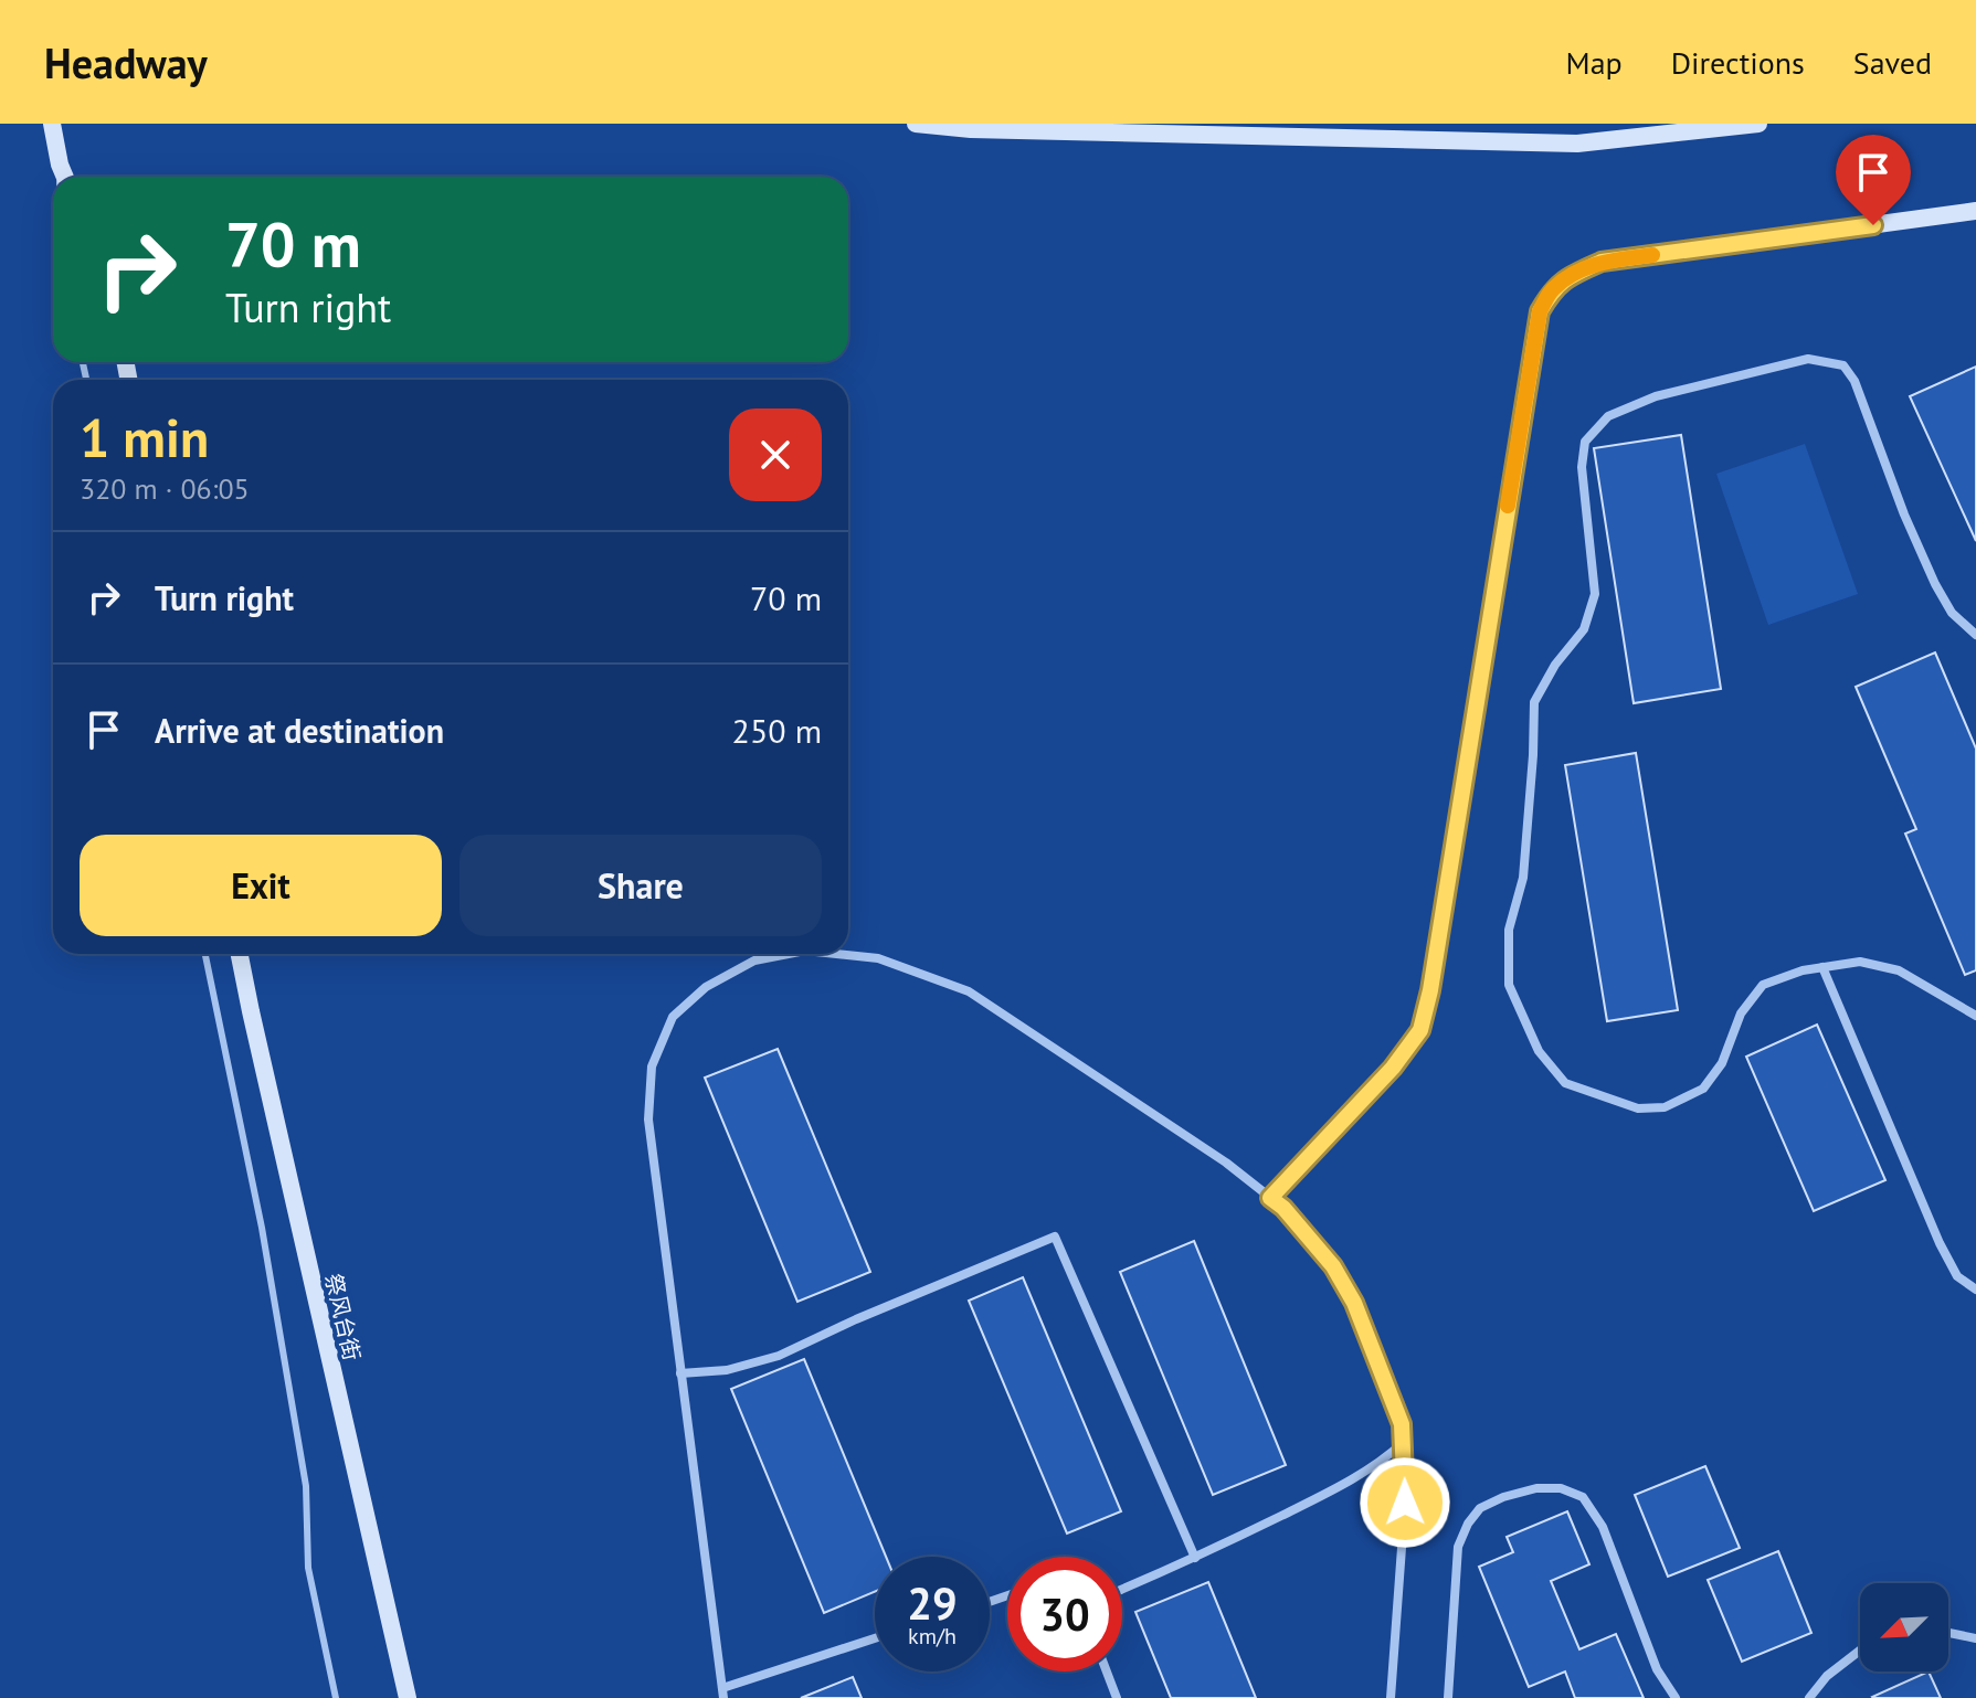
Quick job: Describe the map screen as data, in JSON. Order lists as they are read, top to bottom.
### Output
{
  "streets": {
    "street": ["祭风台街"]
  },
  "north": "bottom left",
  "page": {
    "header": "Headway",
    "nav": ["Map", "Directions", "Saved"],
    "turn": ["70 m", "Turn right"],
    "heading": ["1 min", "320 m · 06:05"],
    "list": [
      {
        "name": "Turn right",
        "value": "70 m"
      },
      {
        "name": "Arrive at destination",
        "value": "250 m"
      }
    ],
    "buttons": ["Exit", "Share"],
    "speed": "29 km/h",
    "limit": "30"
  }
}
